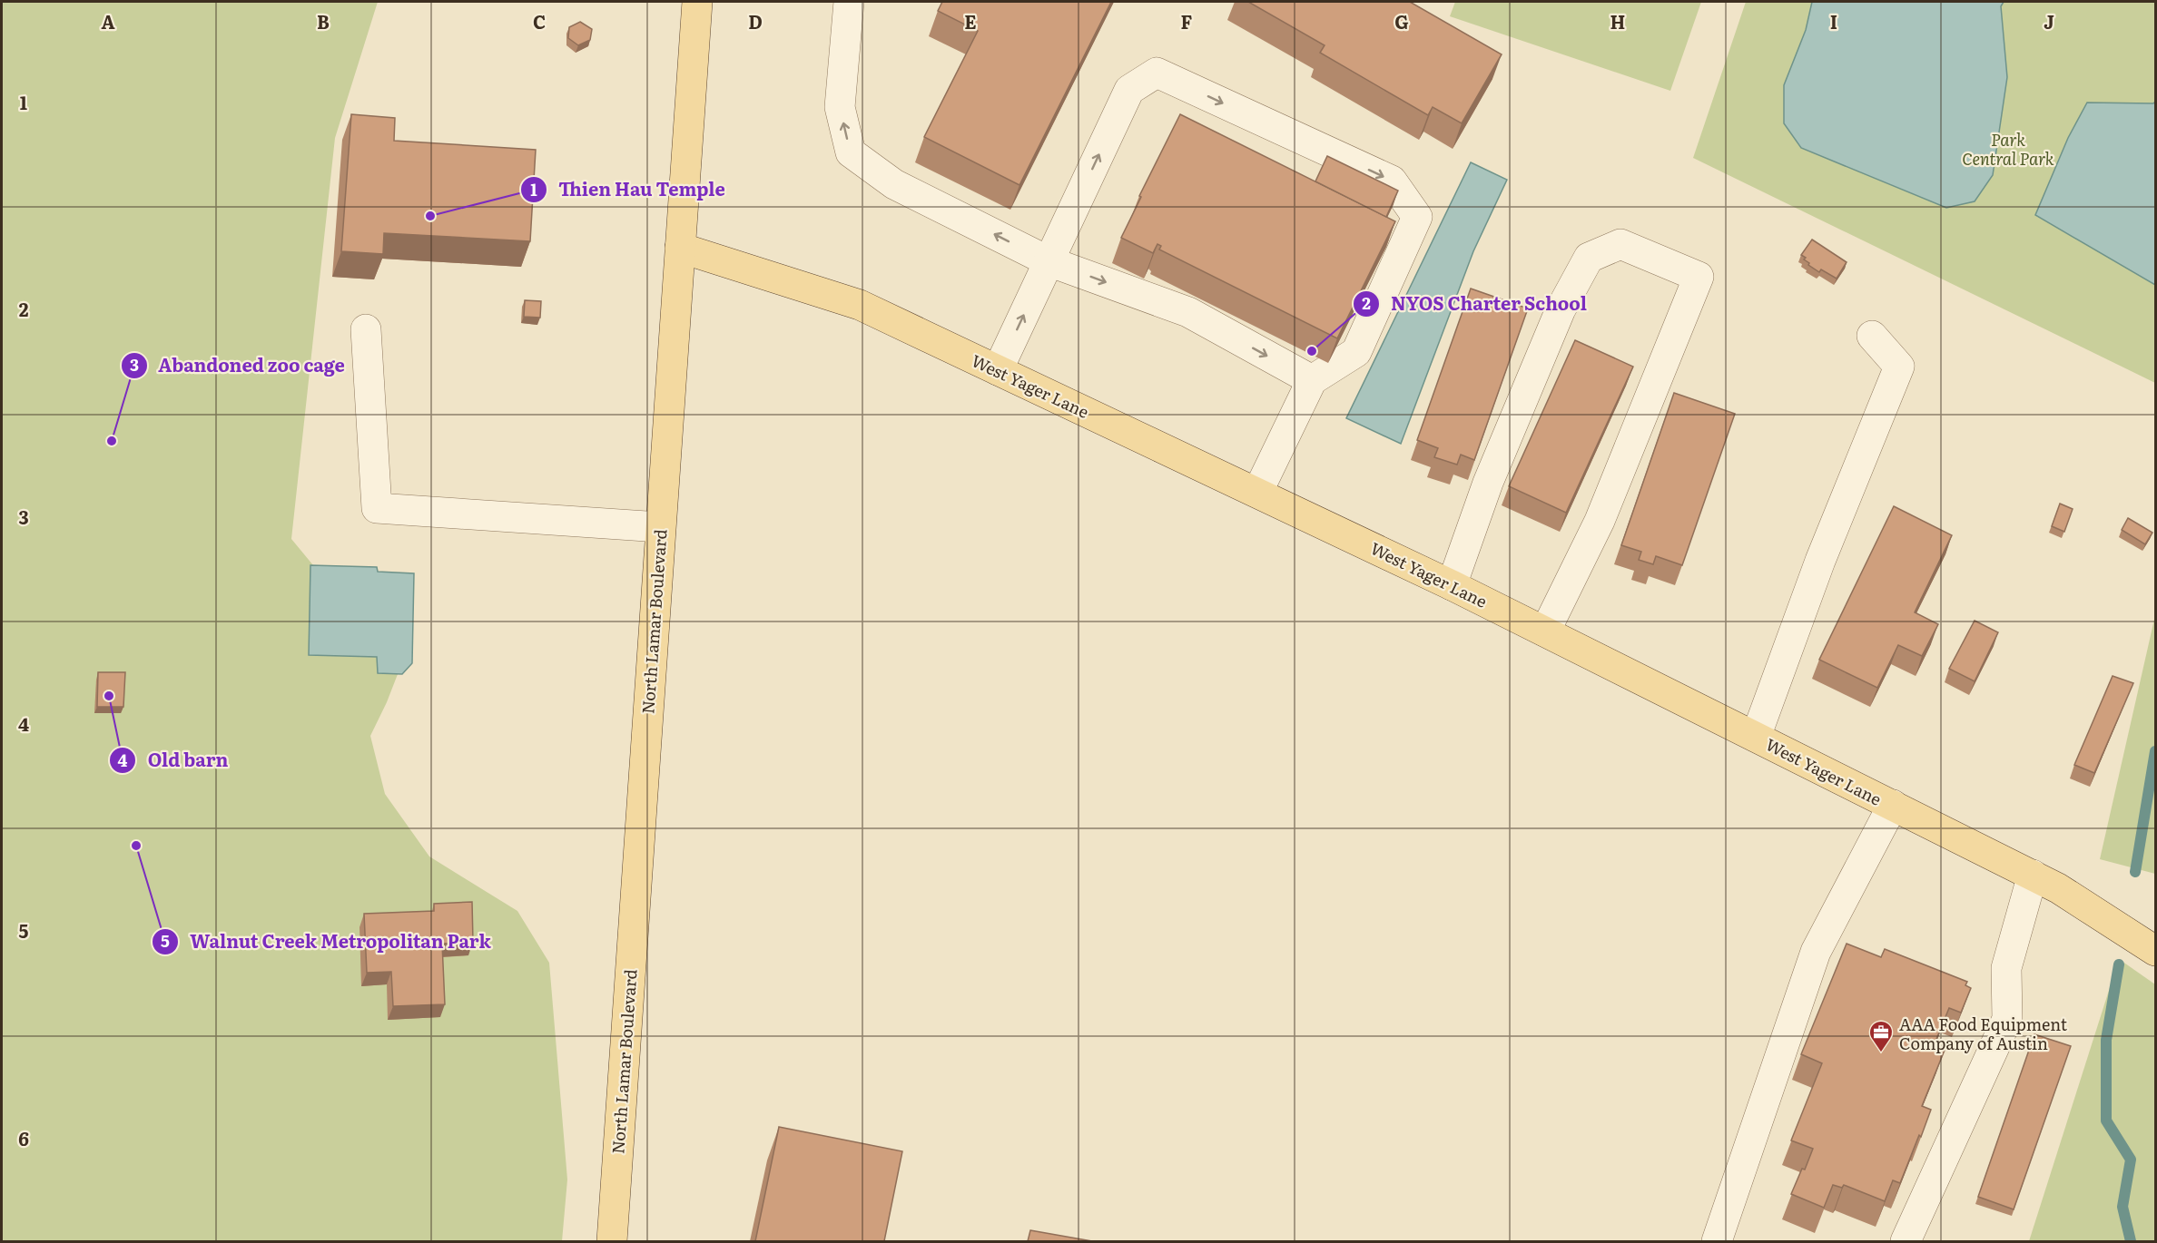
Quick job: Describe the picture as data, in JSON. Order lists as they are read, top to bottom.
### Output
{
  "streets": {
    "main road": ["West Yager Lane", "North Lamar Boulevard"]
  },
  "crossings": [
    ["West Yager Lane", "North Lamar Boulevard"]
  ],
  "parks": ["Park Central Park"],
  "places": {
    "other": [
      "Thien Hau Temple",
      "NYOS Charter School",
      "Abandoned zoo cage",
      "Old barn",
      "Walnut Creek Metropolitan Park"
    ],
    "office": ["AAA Food Equipment Company of Austin"]
  },
  "grid": {
    "columns": [
      "A",
      "B",
      "C",
      "D",
      "E",
      "F",
      "G",
      "H",
      "I",
      "J"
    ],
    "rows": [
      "1",
      "2",
      "3",
      "4",
      "5",
      "6"
    ]
  }
}
